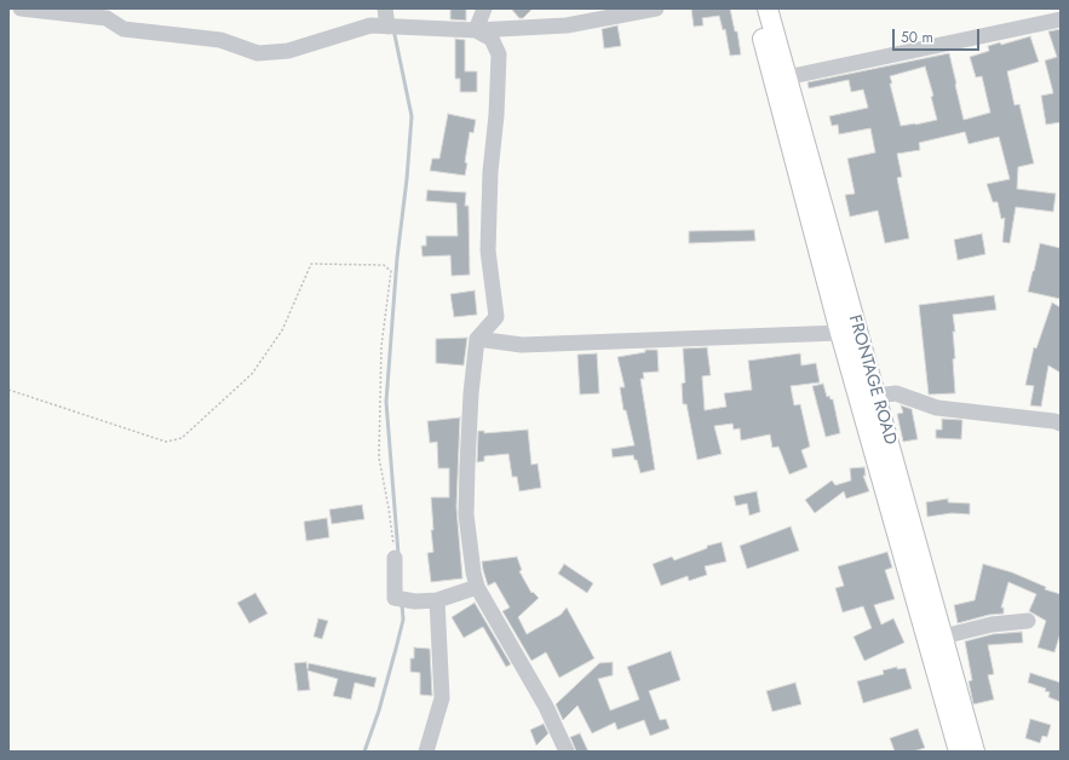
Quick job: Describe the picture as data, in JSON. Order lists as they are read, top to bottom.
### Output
{
  "streets": {
    "main road": ["FRONTAGE ROAD"]
  },
  "scale_bar": "50 m"
}
